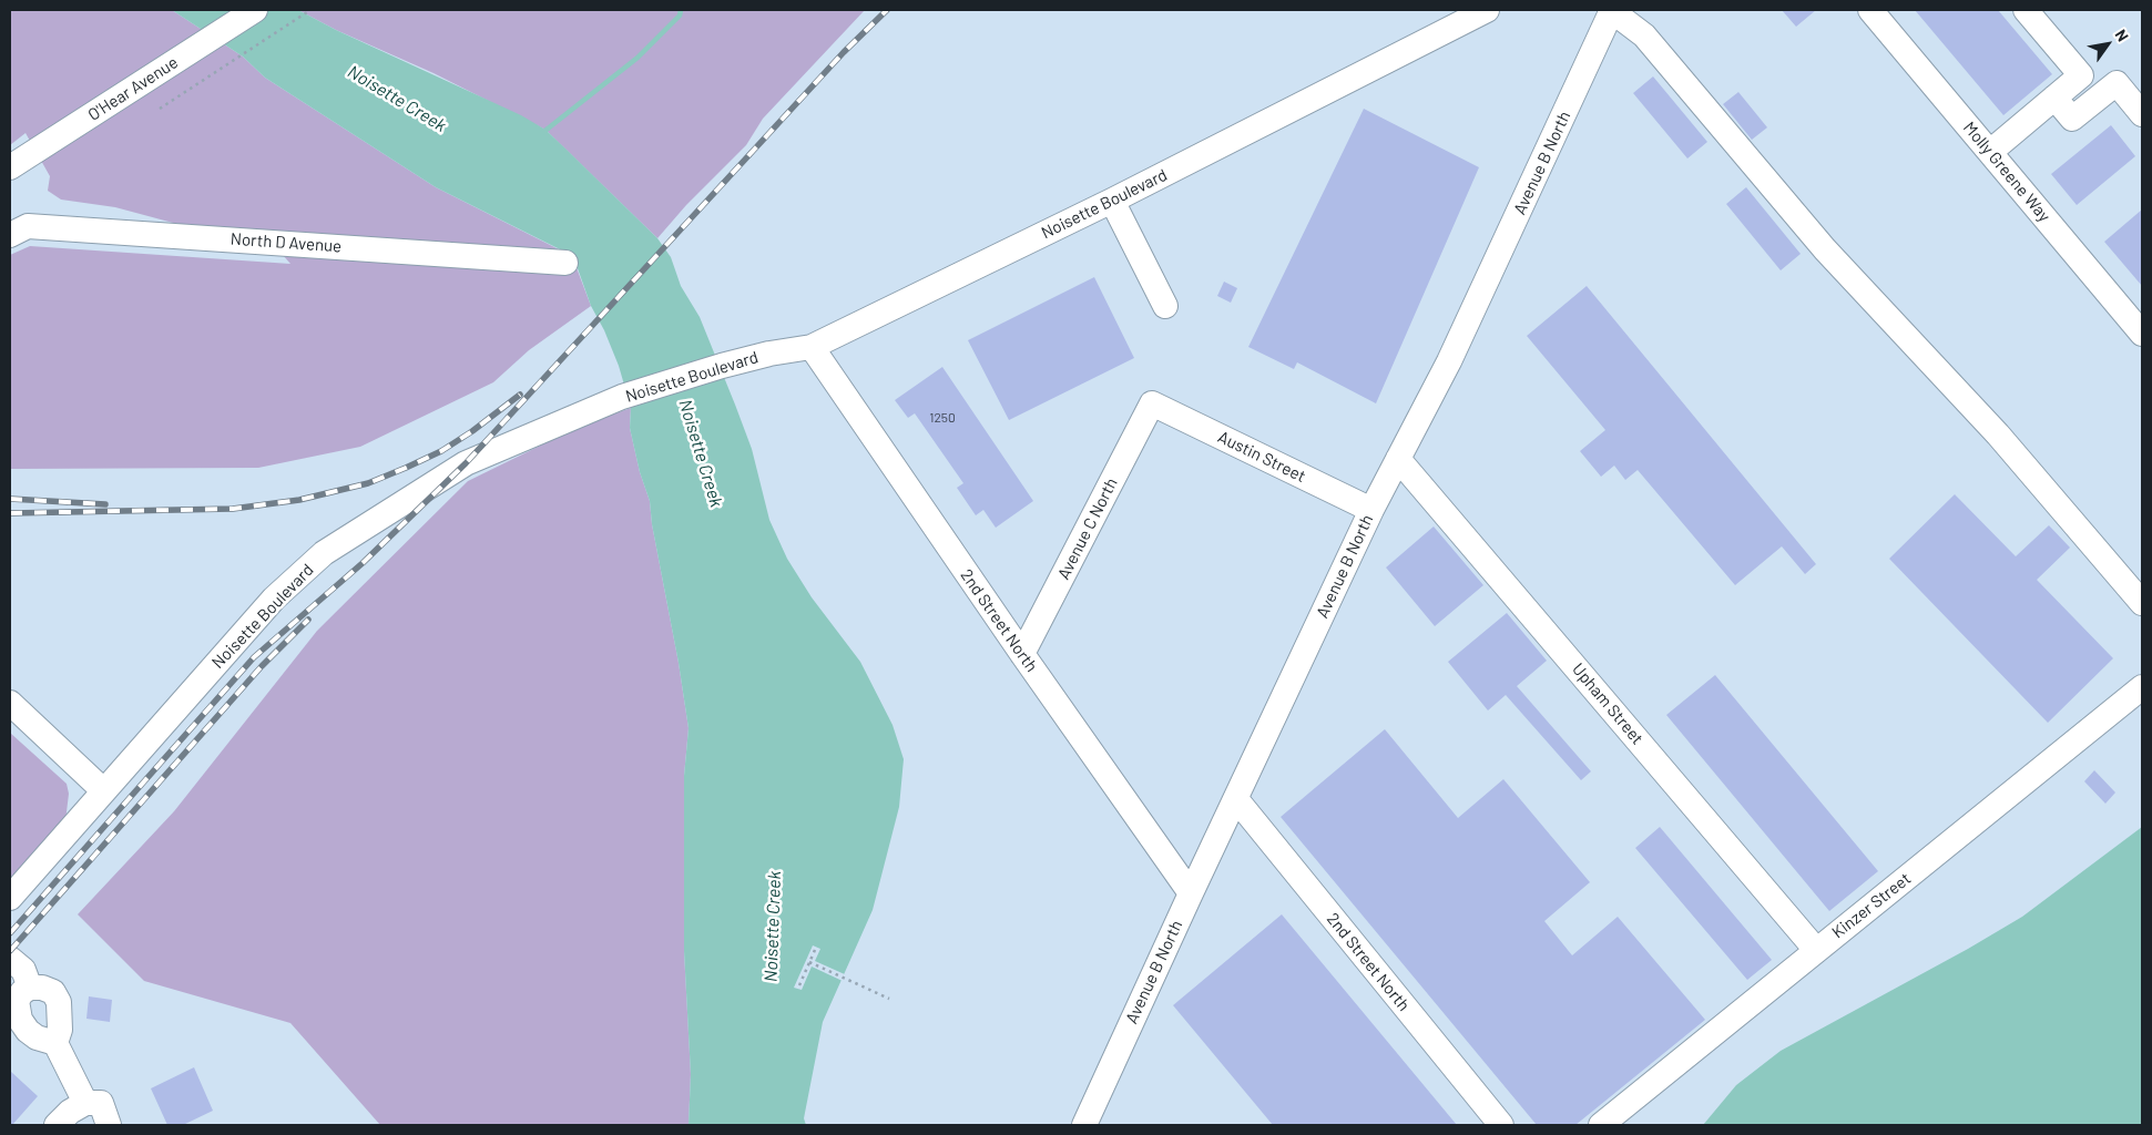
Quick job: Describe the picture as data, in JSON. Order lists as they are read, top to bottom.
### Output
{
  "streets": {
    "street": [
      "O'Hear Avenue",
      "Avenue B North",
      "Molly Greene Way",
      "Noisette Boulevard",
      "North D Avenue",
      "Austin Street",
      "Avenue C North",
      "2nd Street North",
      "Upham Street",
      "Kinzer Street"
    ]
  },
  "crossings": [
    ["Avenue B North", "Austin Street"],
    ["Avenue B North", "2nd Street North"],
    ["Avenue B North", "Upham Street"],
    ["Noisette Boulevard", "2nd Street North"],
    ["Austin Street", "Avenue C North"],
    ["Avenue C North", "2nd Street North"],
    ["Upham Street", "Kinzer Street"]
  ],
  "water": ["Noisette Creek"],
  "house_numbers": ["1250"],
  "north": "top right"
}
